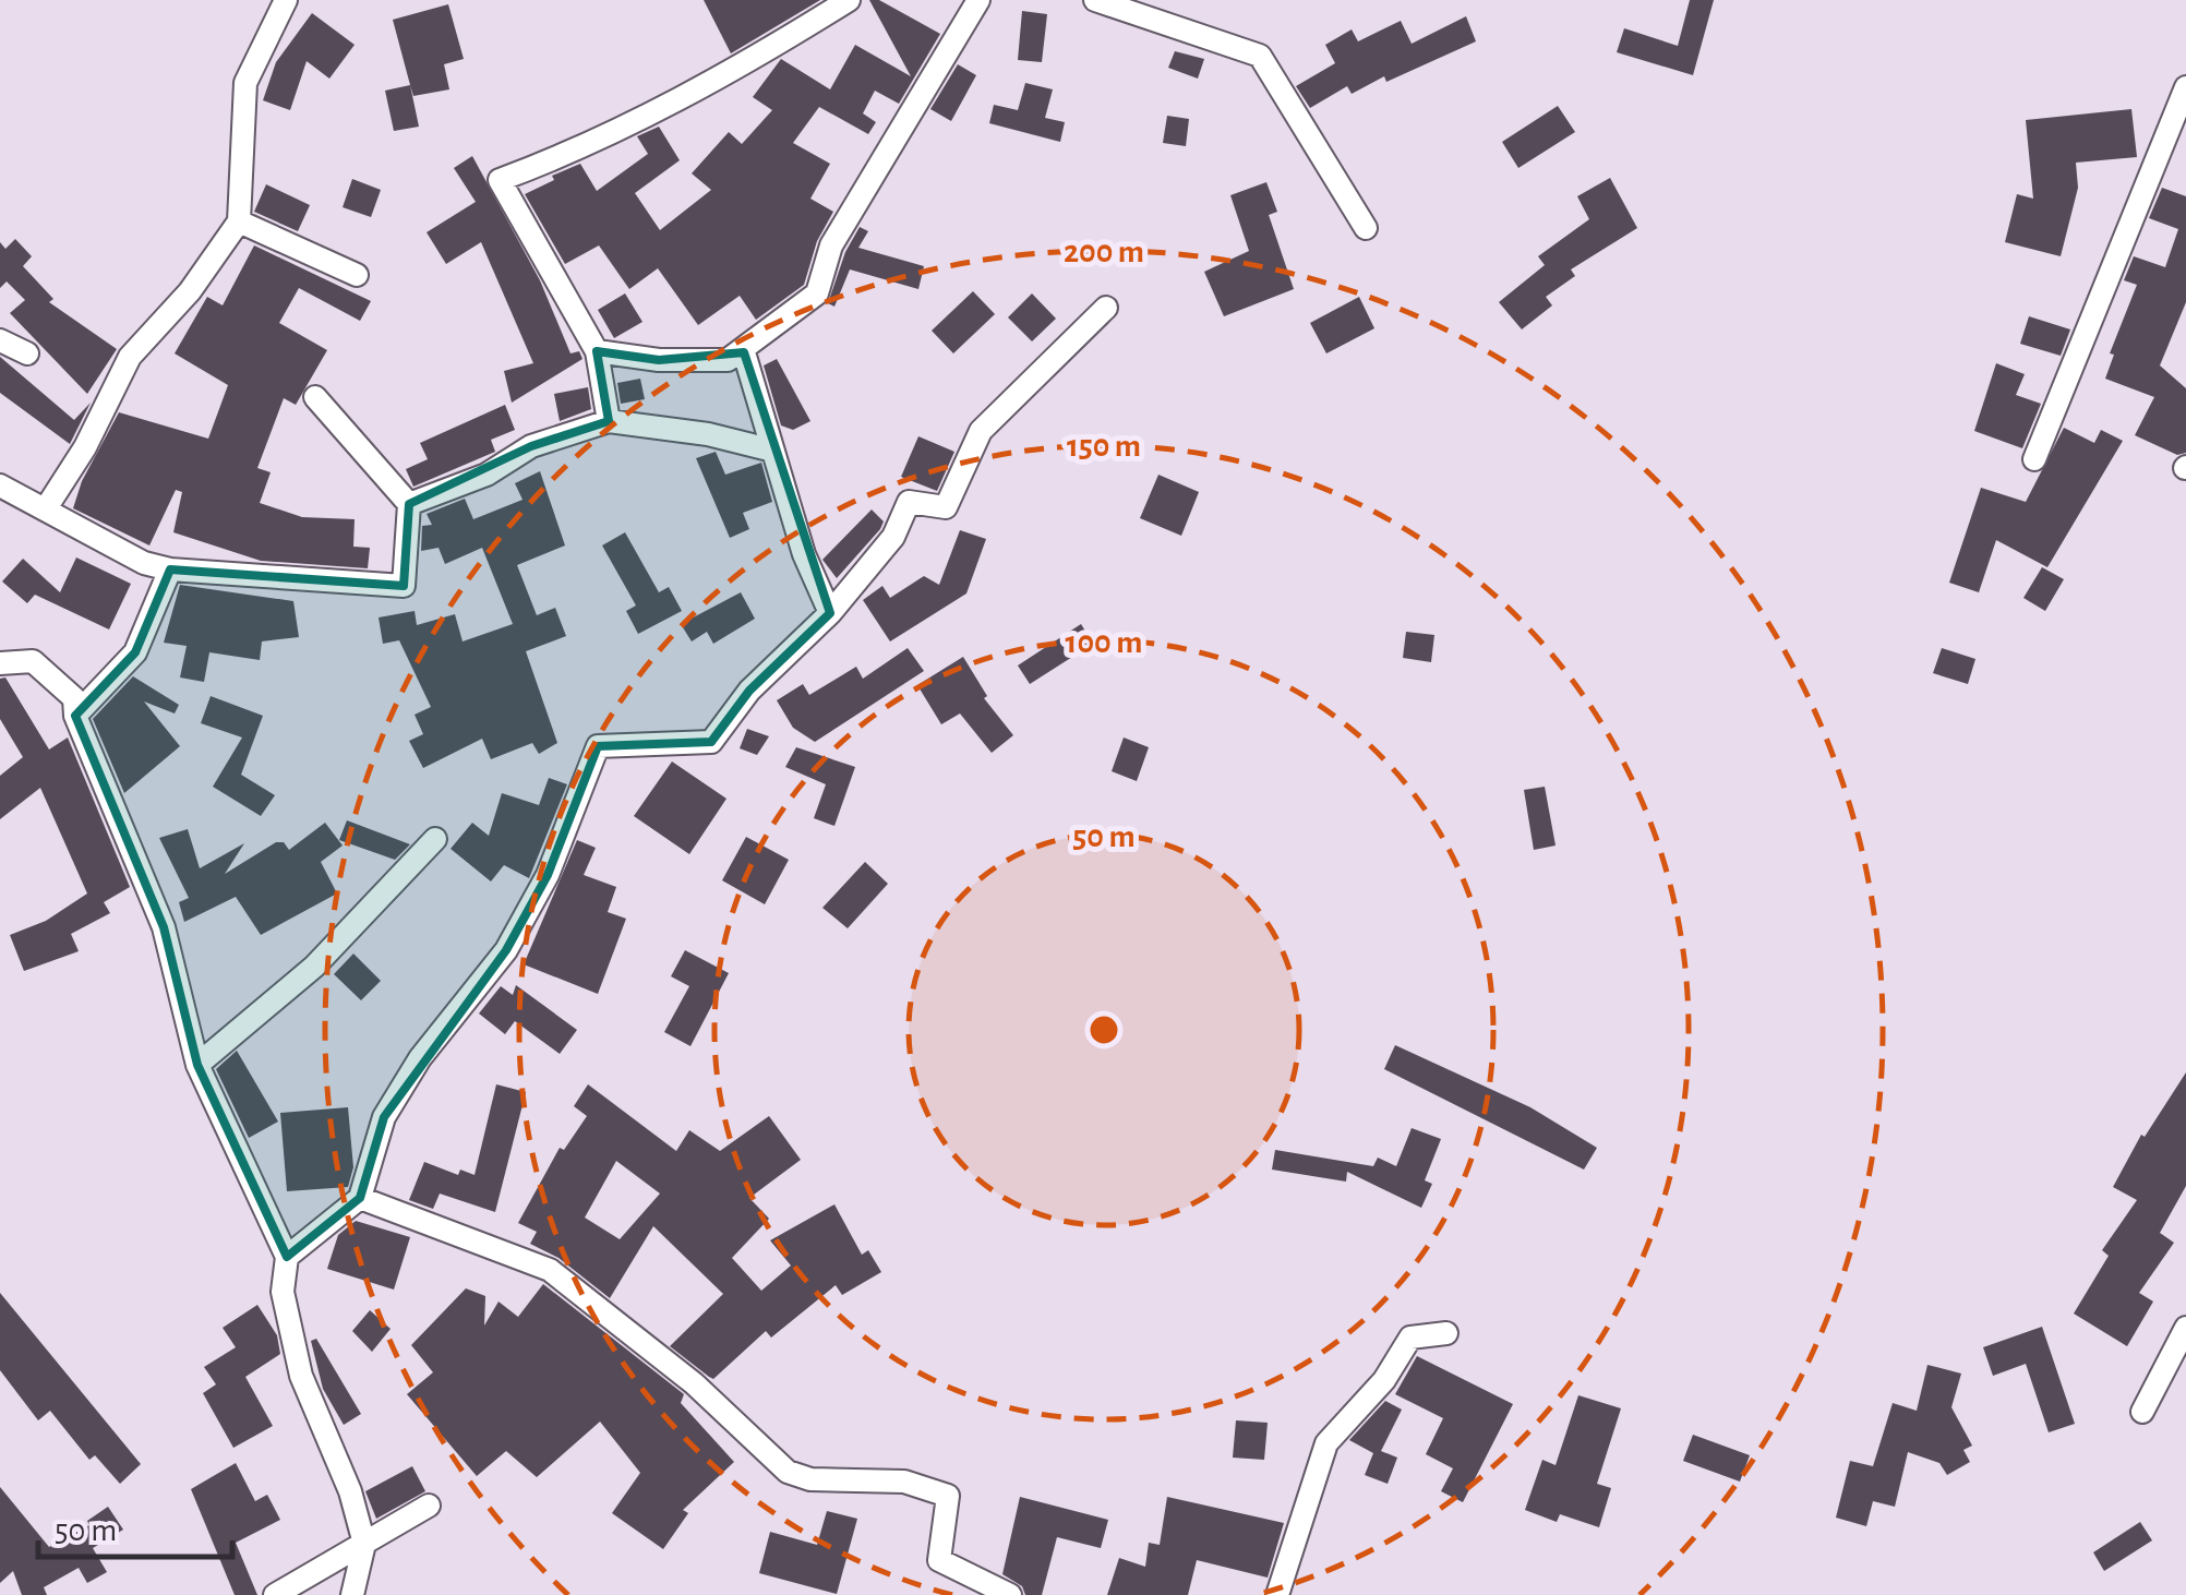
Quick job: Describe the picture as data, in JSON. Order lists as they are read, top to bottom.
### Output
{
  "scale_bar": "50 m",
  "rings": [
    "200 m",
    "150 m",
    "100 m",
    "50 m"
  ]
}
